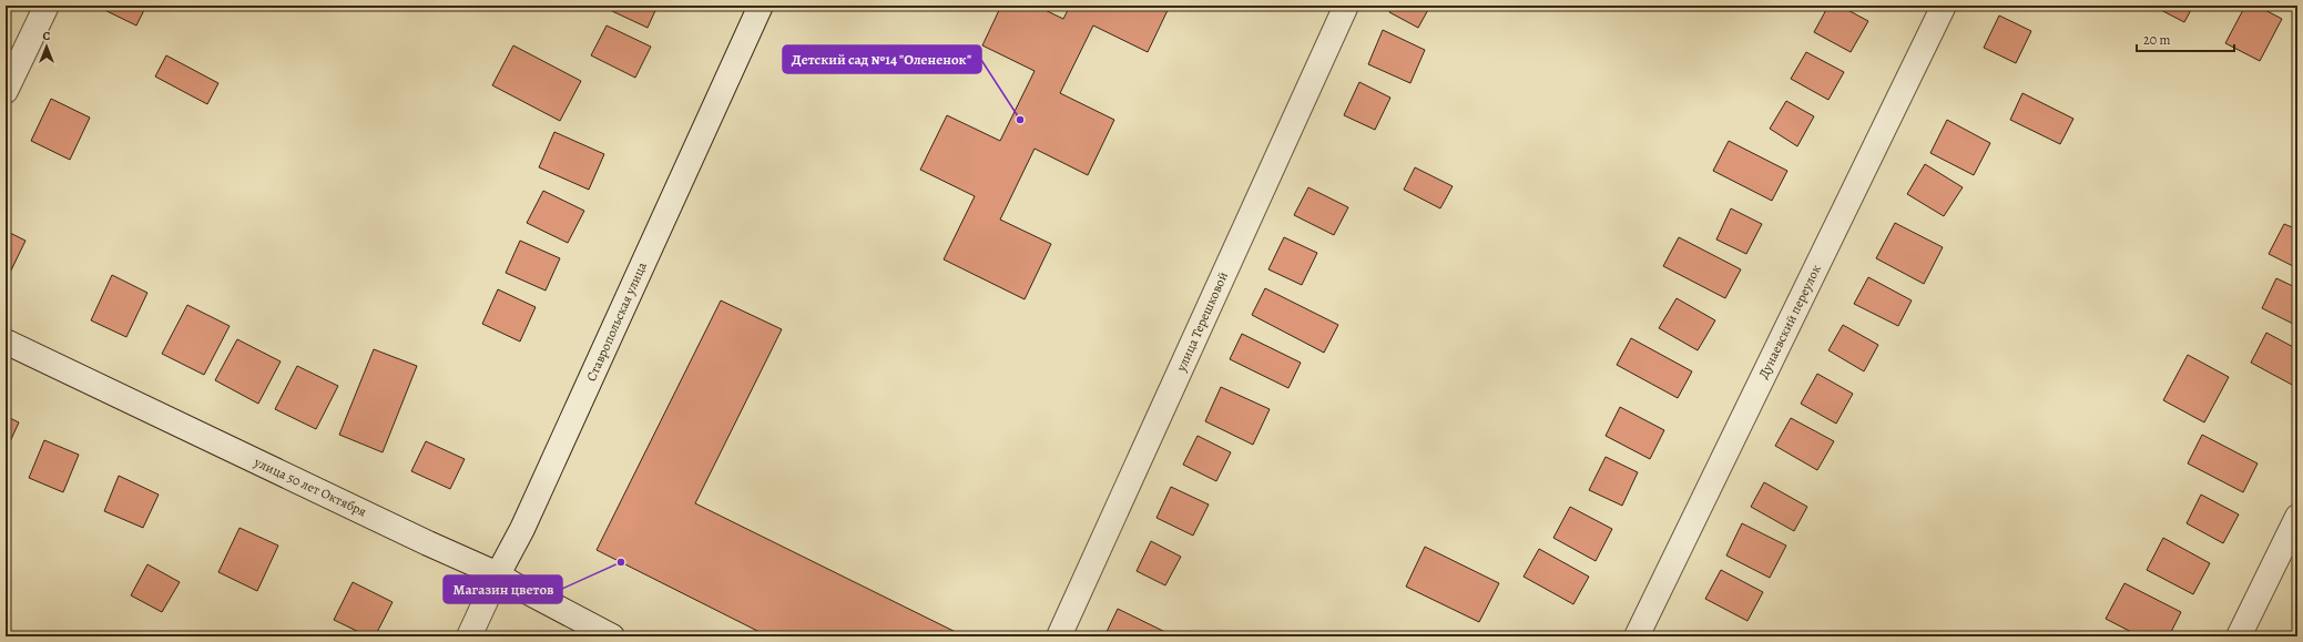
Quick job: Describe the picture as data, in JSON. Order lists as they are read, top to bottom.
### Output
{
  "streets": {
    "street": [
      "Ставропольская улица",
      "улица Терешковой",
      "Дунаевский переулок",
      "улица 50 лет Октября"
    ]
  },
  "crossings": [
    ["Ставропольская улица", "улица 50 лет Октября"]
  ],
  "places": ["Детский сад №14 \"Олененок\"", "Магазин цветов"],
  "scale_bar": "20 m",
  "north": "top"
}
